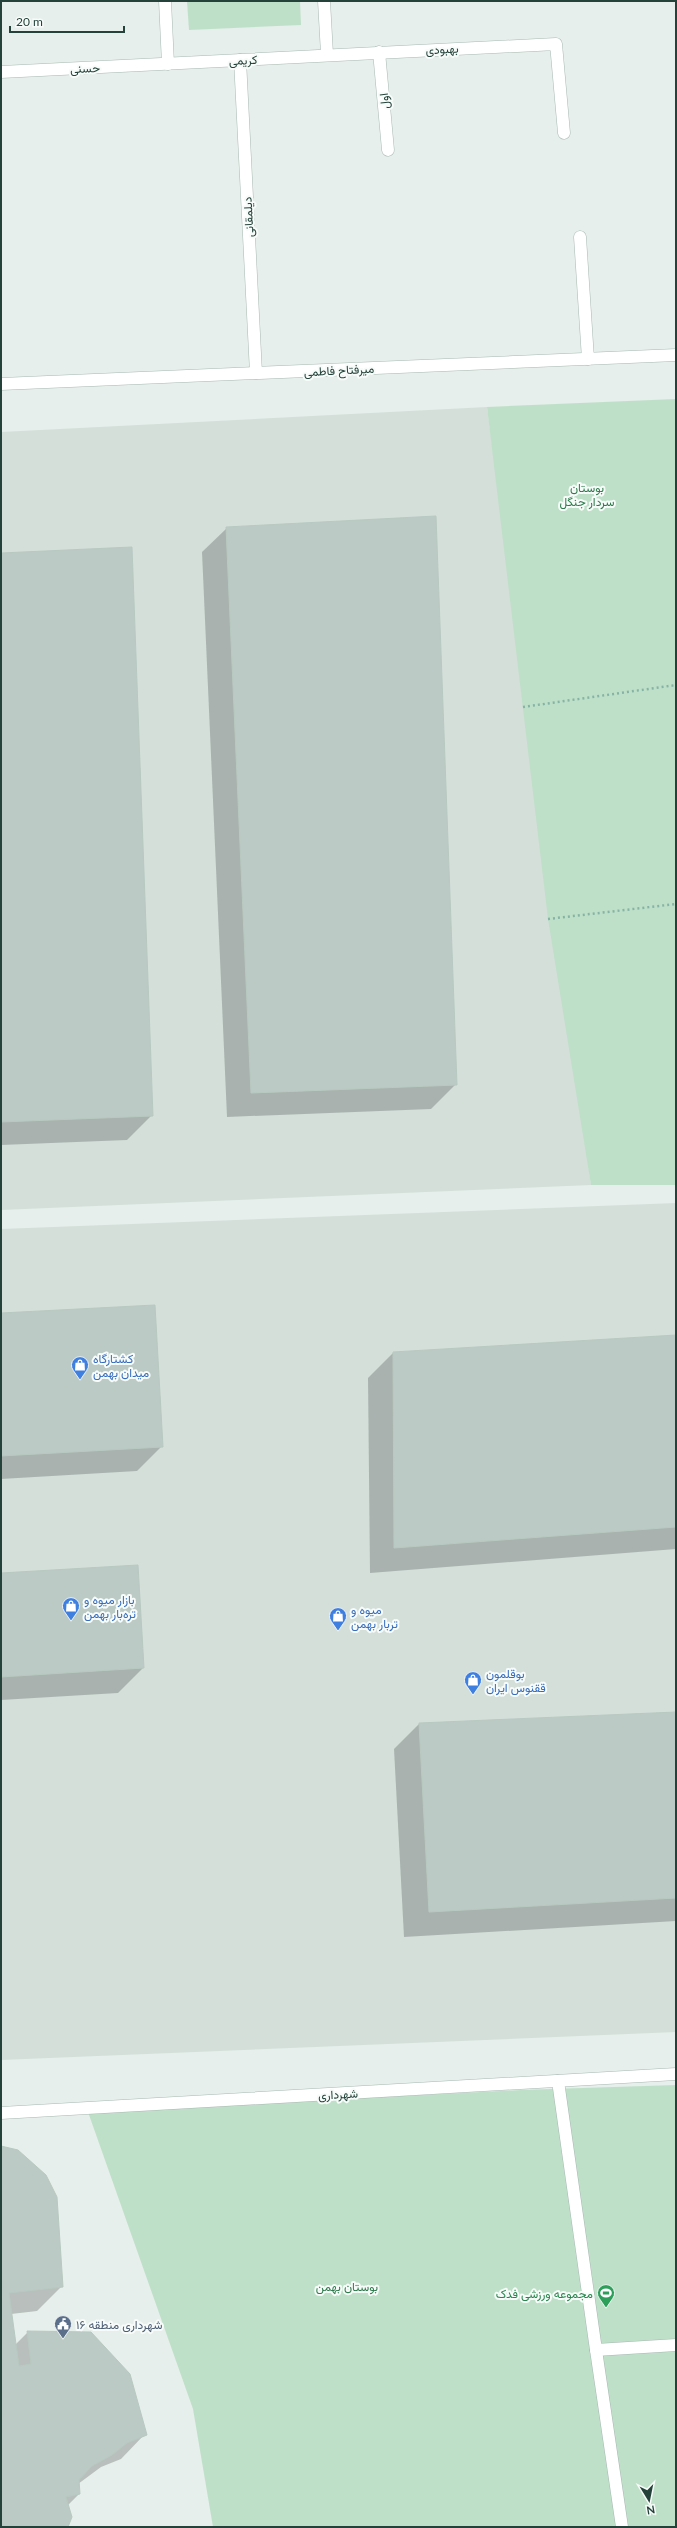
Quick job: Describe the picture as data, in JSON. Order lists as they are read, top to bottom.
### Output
{
  "streets": {
    "street": [
      "بهبودی",
      "کریمی",
      "حسنی",
      "اول",
      "دیلمقانی",
      "میرفتاح فاطمی",
      "شهرداری"
    ]
  },
  "crossings": [
    ["بهبودی", "کریمی"],
    ["بهبودی", "اول"],
    ["کریمی", "حسنی"],
    ["کریمی", "دیلمقانی"],
    ["دیلمقانی", "میرفتاح فاطمی"]
  ],
  "parks": ["بوستان سردار جنگل", "بوستان بهمن"],
  "places": {
    "shop": [
      "کشتارگاه میدان بهمن",
      "بازار میوه و تره‌بار بهمن",
      "میوه و تربار بهمن",
      "بوقلمون ققنوس ایران"
    ],
    "sports": ["مجموعه ورزشی فدک"],
    "public building": ["شهرداری منطقه ۱۶"]
  },
  "scale_bar": "20 m",
  "north": "bottom"
}
